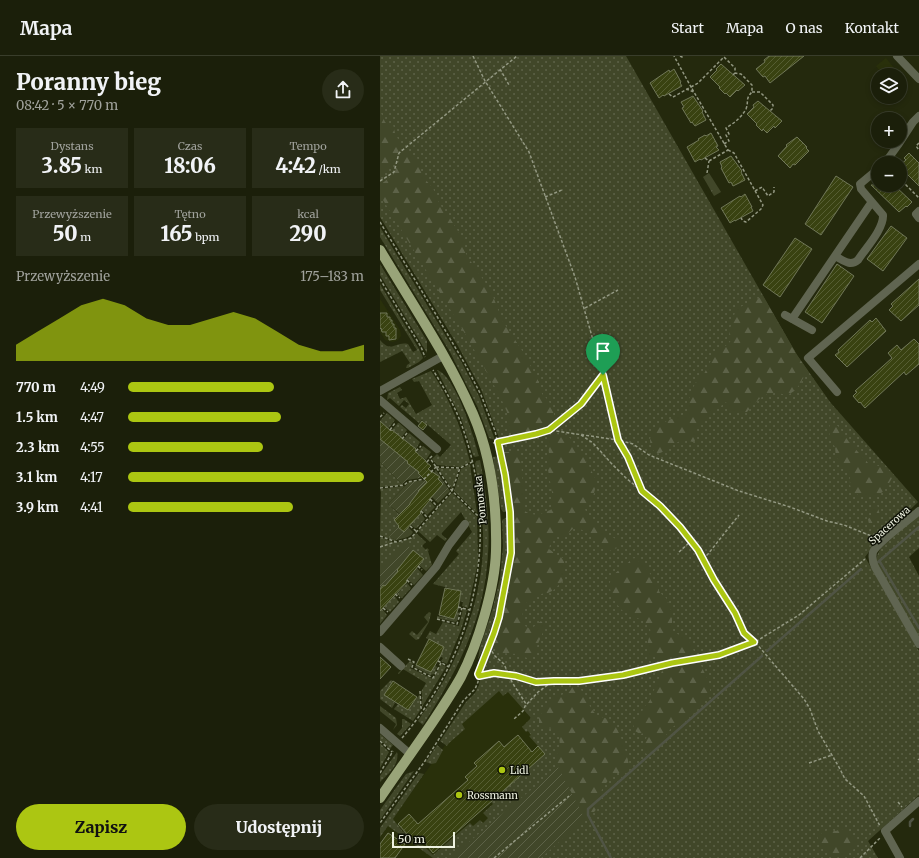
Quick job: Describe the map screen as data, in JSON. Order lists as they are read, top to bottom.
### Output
{
  "streets": {
    "main road": ["Pomorska"],
    "street": ["Spacerowa"]
  },
  "places": ["Lidl", "Rossmann"],
  "scale_bar": "50 m",
  "page": {
    "header": "Mapa",
    "nav": [
      "Start",
      "Mapa",
      "O nas",
      "Kontakt"
    ],
    "heading": ["Poranny bieg", "08:42 · 5 × 770 m"],
    "map_buttons": ["+", "−"],
    "stats": [
      ["Dystans", "3.85 km"],
      ["Czas", "18:06"],
      ["Tempo", "4:42 /km"],
      ["Przewyższenie", "50 m"],
      ["Tętno", "165 bpm"],
      ["kcal", "290"]
    ],
    "chart": ["Przewyższenie", "175–183 m"],
    "list": [
      {
        "name": "770 m",
        "note": "4:49"
      },
      {
        "name": "1.5 km",
        "note": "4:47"
      },
      {
        "name": "2.3 km",
        "note": "4:55"
      },
      {
        "name": "3.1 km",
        "note": "4:17"
      },
      {
        "name": "3.9 km",
        "note": "4:41"
      }
    ],
    "buttons": ["Zapisz", "Udostępnij"],
    "scale": "50 m"
  }
}
